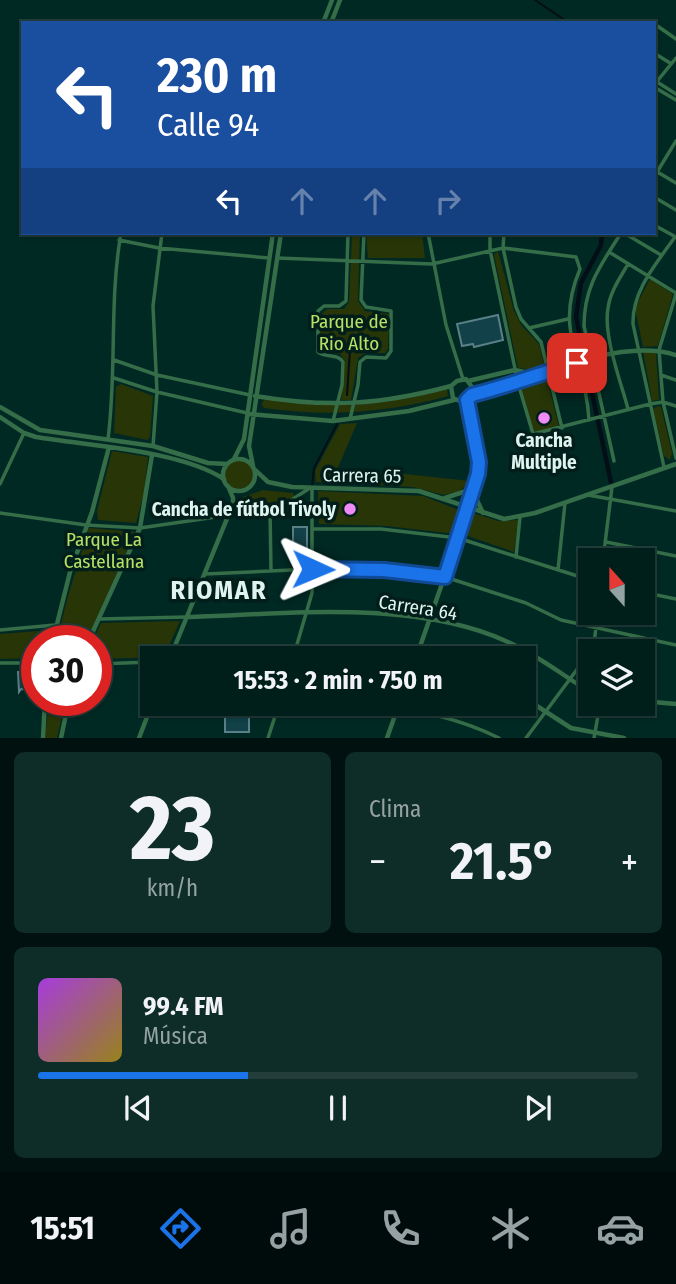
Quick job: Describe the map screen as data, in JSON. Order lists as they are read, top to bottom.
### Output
{
  "streets": {
    "street": ["Carrera 65", "Carrera 64"]
  },
  "districts": ["RIOMAR"],
  "parks": ["Parque de Rio Alto", "Parque La Castellana"],
  "places": ["Cancha Multiple", "Cancha de fútbol Tivoly"],
  "north": "top",
  "page": {
    "turn": ["230 m", "Calle 94"],
    "limit": "30",
    "trip": "15:53 · 2 min · 750 m",
    "tile": [
      ["23", "km/h"],
      "Clima"
    ],
    "heat": ["−", "21.5°", "+"],
    "song": ["99.4 FM", "Música"],
    "tabs": "15:51"
  }
}
